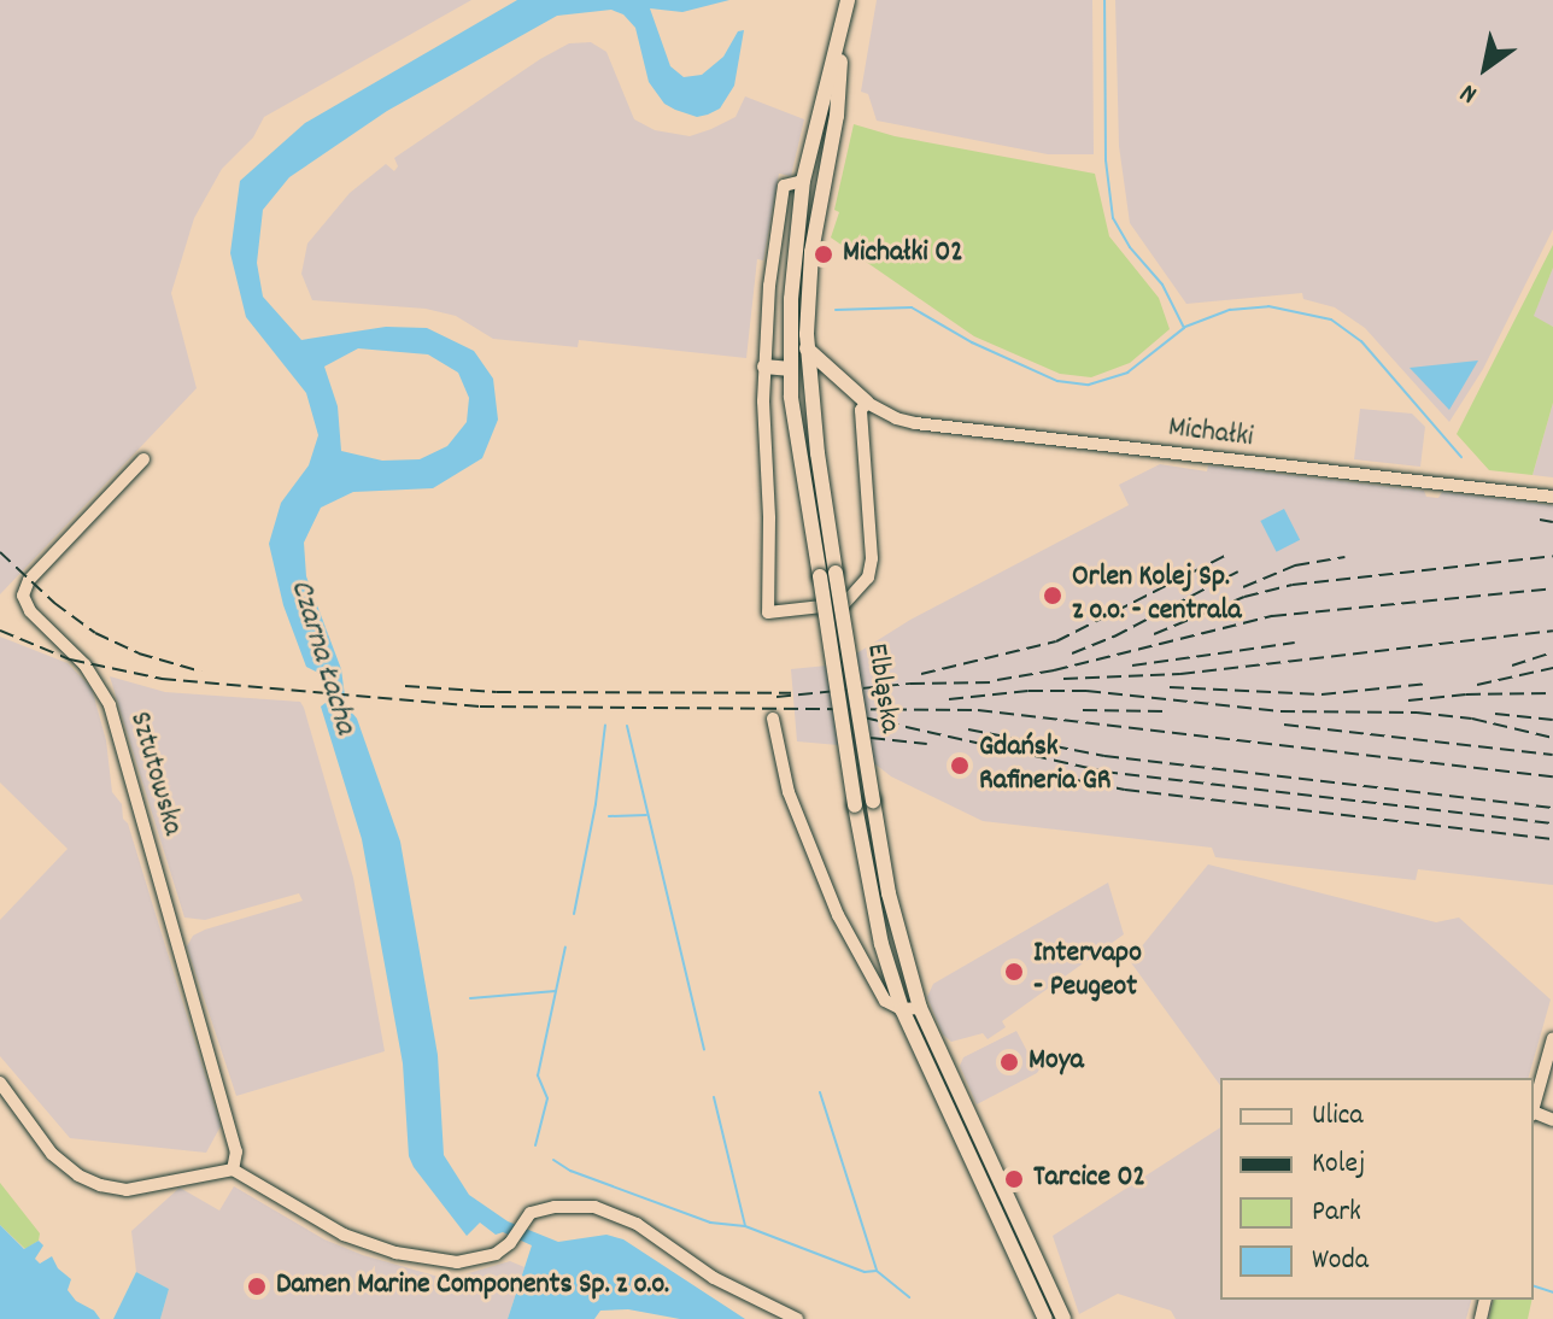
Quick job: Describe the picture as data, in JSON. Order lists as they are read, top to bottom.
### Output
{
  "streets": {
    "main road": ["Elbląska"],
    "street": ["Michałki", "Sztutowska"]
  },
  "water": ["Czarna Łacha"],
  "places": [
    "Michałki 02",
    "Orlen Kolej Sp. z o.o. - centrala",
    "Gdańsk Rafineria GR",
    "Intervapo - Peugeot",
    "Moya",
    "Tarcice 02",
    "Damen Marine Components Sp. z o.o."
  ],
  "legend": [
    "Ulica",
    "Kolej",
    "Park",
    "Woda"
  ],
  "north": "bottom left"
}
